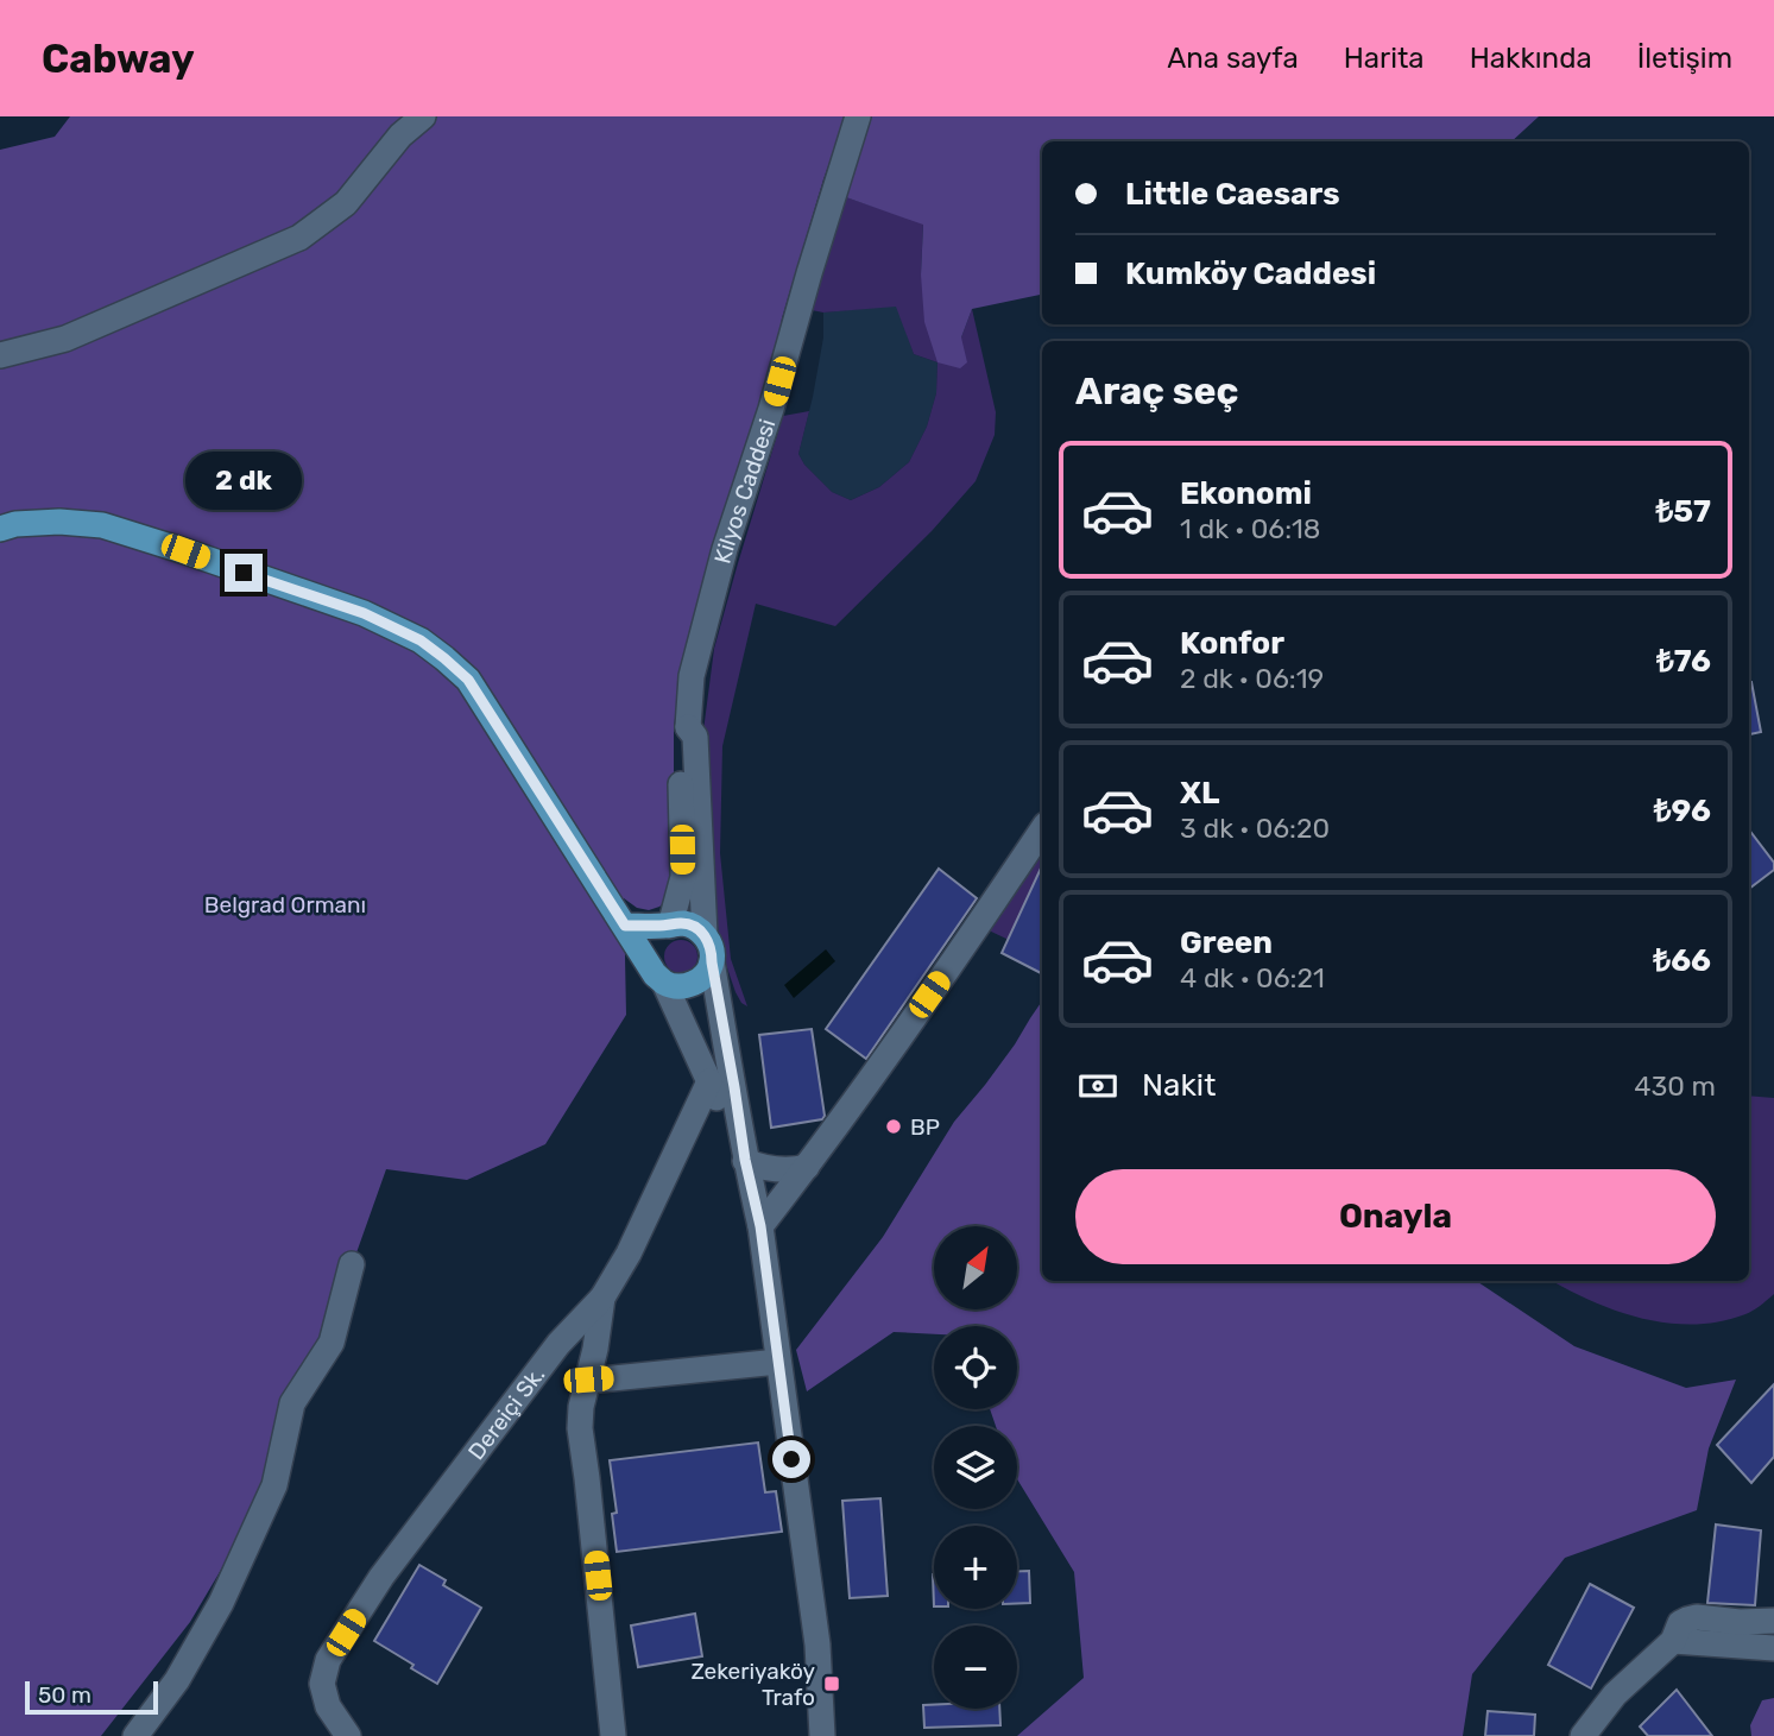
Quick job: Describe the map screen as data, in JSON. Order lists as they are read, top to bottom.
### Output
{
  "streets": {
    "street": ["Kilyos Caddesi", "Dereiçi Sk."]
  },
  "parks": ["Belgrad Ormanı"],
  "places": {
    "other": ["BP"],
    "transit": ["Zekeriyaköy Trafo"]
  },
  "scale_bar": "50 m",
  "north": "top right",
  "page": {
    "header": "Cabway",
    "nav": [
      "Ana sayfa",
      "Harita",
      "Hakkında",
      "İletişim"
    ],
    "banner": ["Little Caesars", "Kumköy Caddesi"],
    "heading": "Araç seç",
    "list": [
      {
        "name": "Ekonomi",
        "note": "1 dk · 06:18",
        "value": "₺57"
      },
      {
        "name": "Konfor",
        "note": "2 dk · 06:19",
        "value": "₺76"
      },
      {
        "name": "XL",
        "note": "3 dk · 06:20",
        "value": "₺96"
      },
      {
        "name": "Green",
        "note": "4 dk · 06:21",
        "value": "₺66"
      }
    ],
    "bubble": "2 dk",
    "pay": ["Nakit", "430 m"],
    "buttons": "Onayla",
    "map_buttons": ["+", "−"],
    "scale": "50 m"
  }
}
